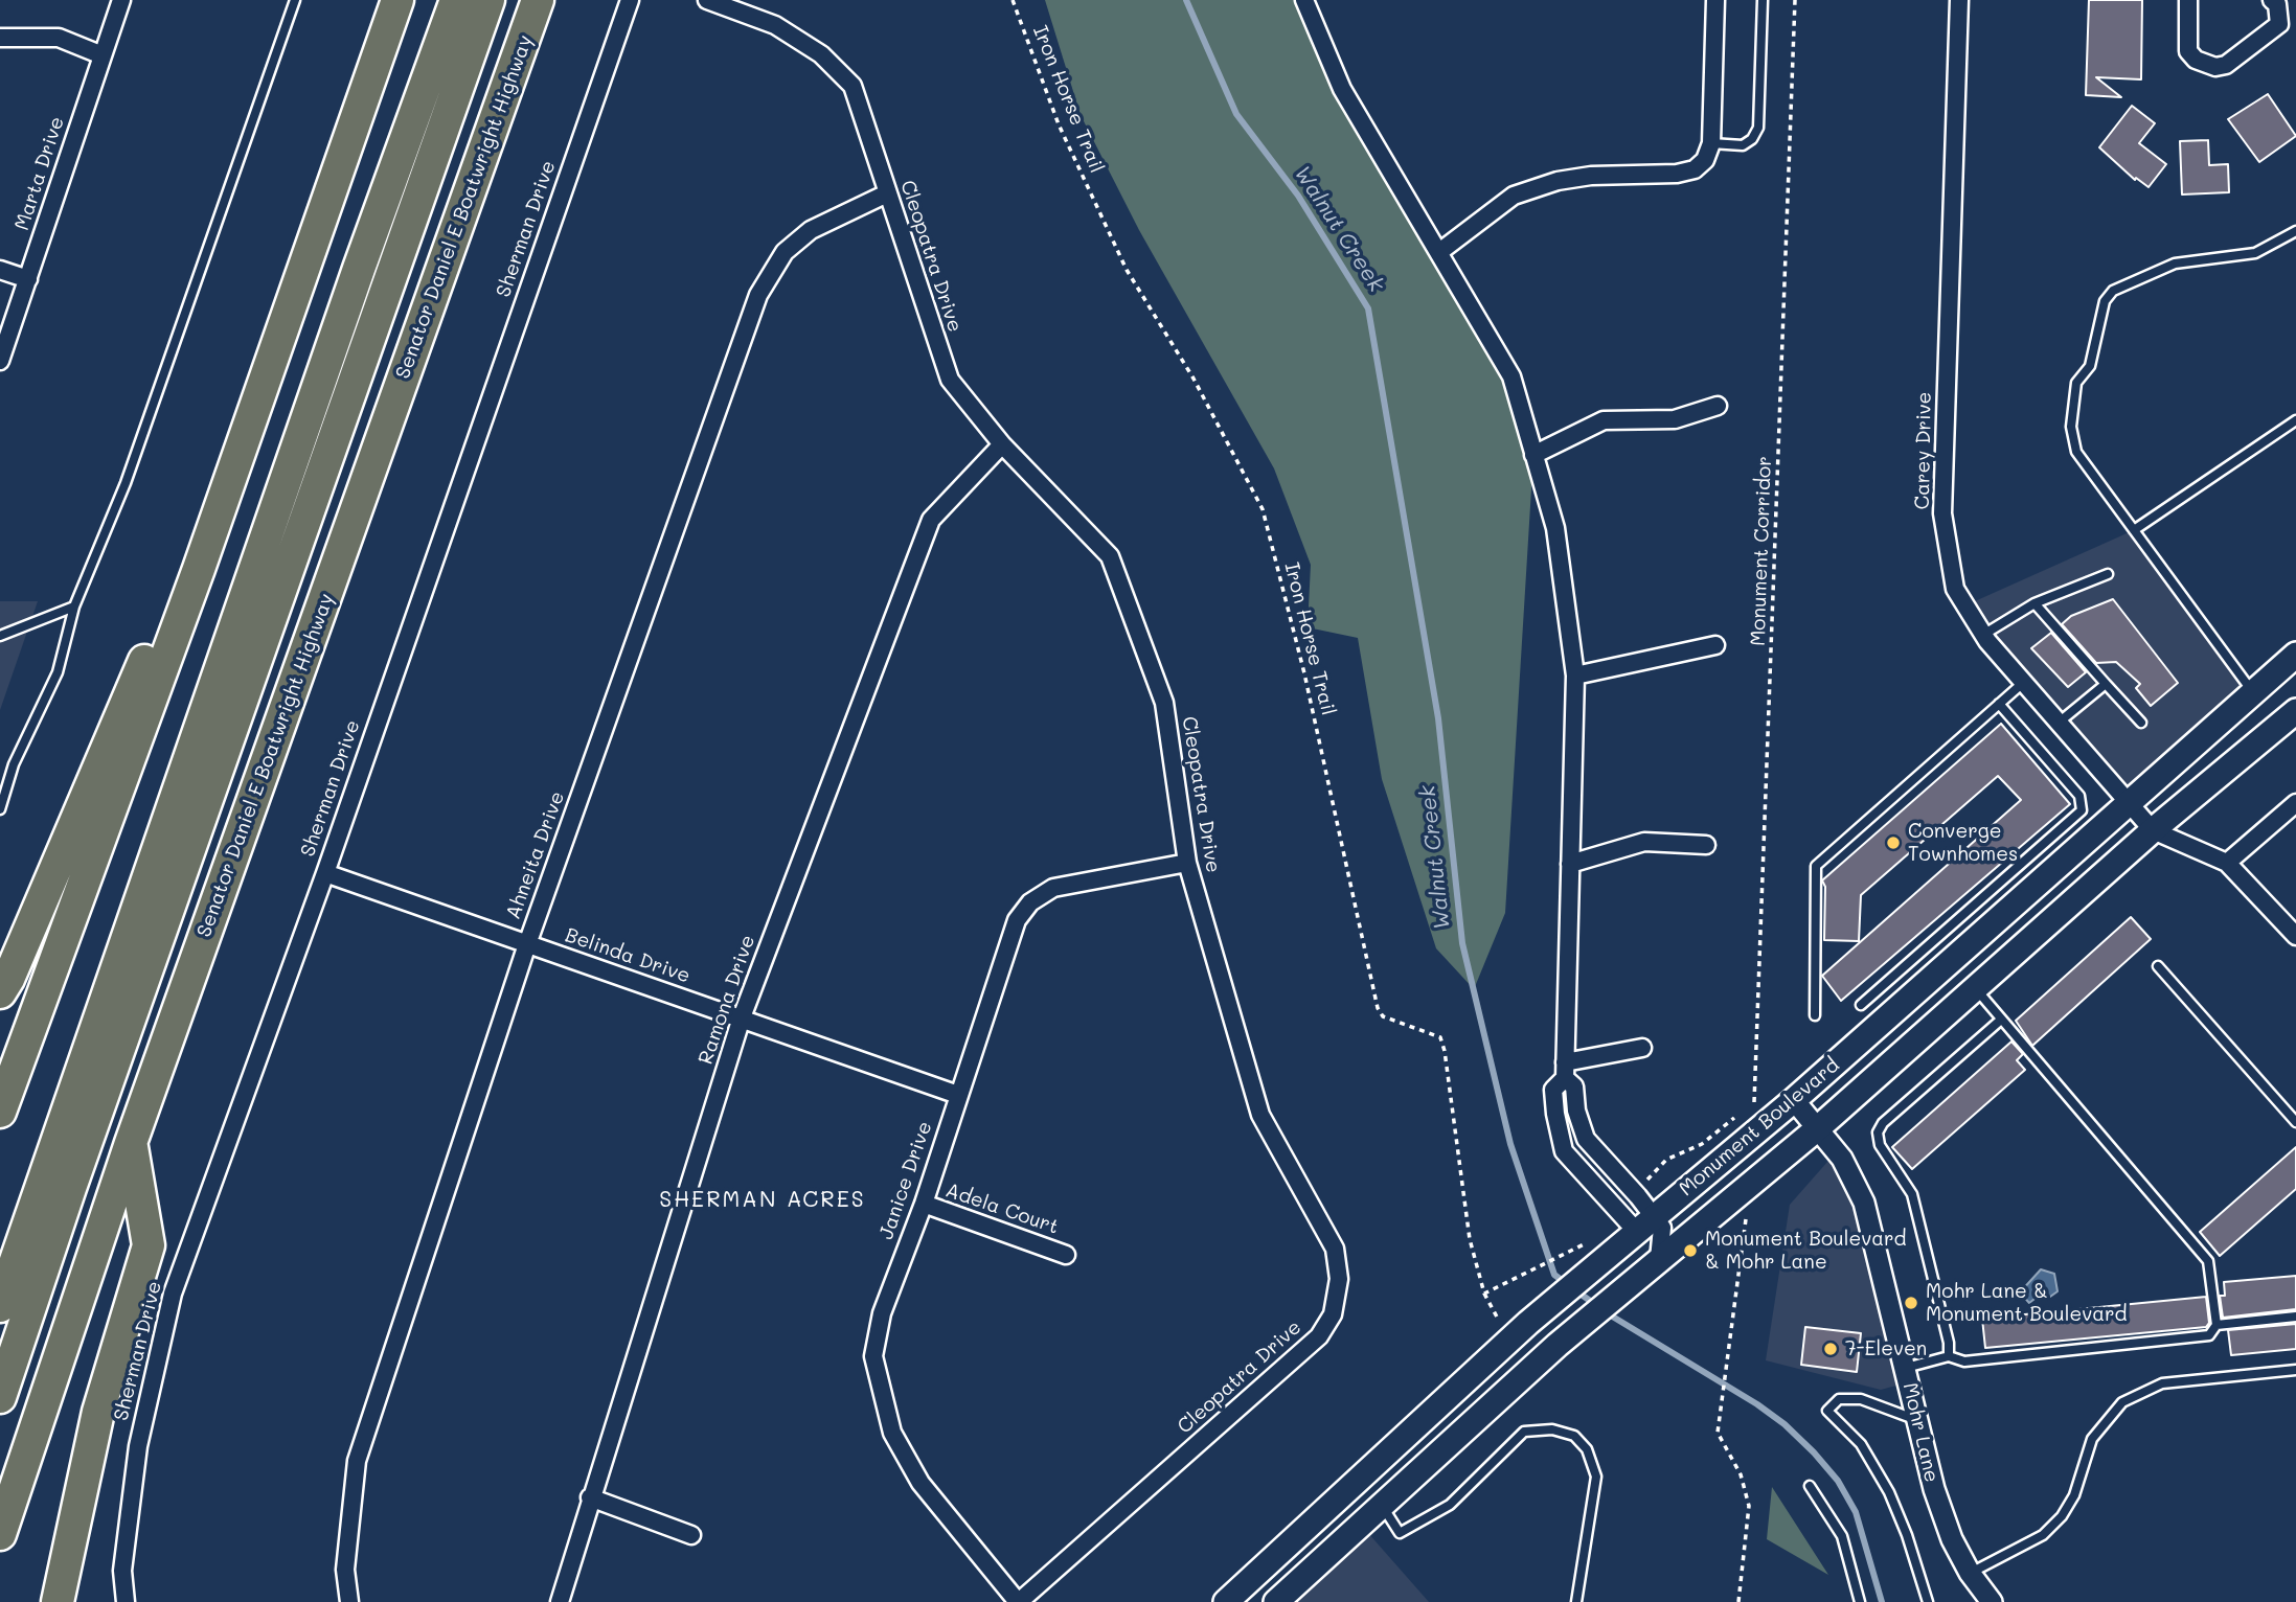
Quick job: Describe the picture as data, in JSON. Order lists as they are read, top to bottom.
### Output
{
  "streets": {
    "highway": ["Senator Daniel E Boatwright Highway"],
    "main road": ["Monument Boulevard"],
    "street": [
      "Marta Drive",
      "Sherman Drive",
      "Cleopatra Drive",
      "Carey Drive",
      "Ahneita Drive",
      "Belinda Drive",
      "Ramona Drive",
      "Janice Drive",
      "Adela Court",
      "Mohr Lane"
    ],
    "path": ["Iron Horse Trail", "Monument Corridor"]
  },
  "crossings": [
    ["Iron Horse Trail", "Monument Boulevard"],
    ["Sherman Drive", "Belinda Drive"],
    ["Cleopatra Drive", "Ahneita Drive"],
    ["Cleopatra Drive", "Ramona Drive"],
    ["Cleopatra Drive", "Janice Drive"],
    ["Carey Drive", "Monument Boulevard"],
    ["Ahneita Drive", "Belinda Drive"],
    ["Belinda Drive", "Ramona Drive"],
    ["Belinda Drive", "Janice Drive"],
    ["Monument Boulevard", "Mohr Lane"],
    ["Janice Drive", "Adela Court"]
  ],
  "districts": ["SHERMAN ACRES"],
  "water": ["Walnut Creek"],
  "places": [
    "Converge Townhomes",
    "Monument Boulevard & Mohr Lane",
    "Mohr Lane & Monument Boulevard",
    "7-Eleven"
  ]
}
